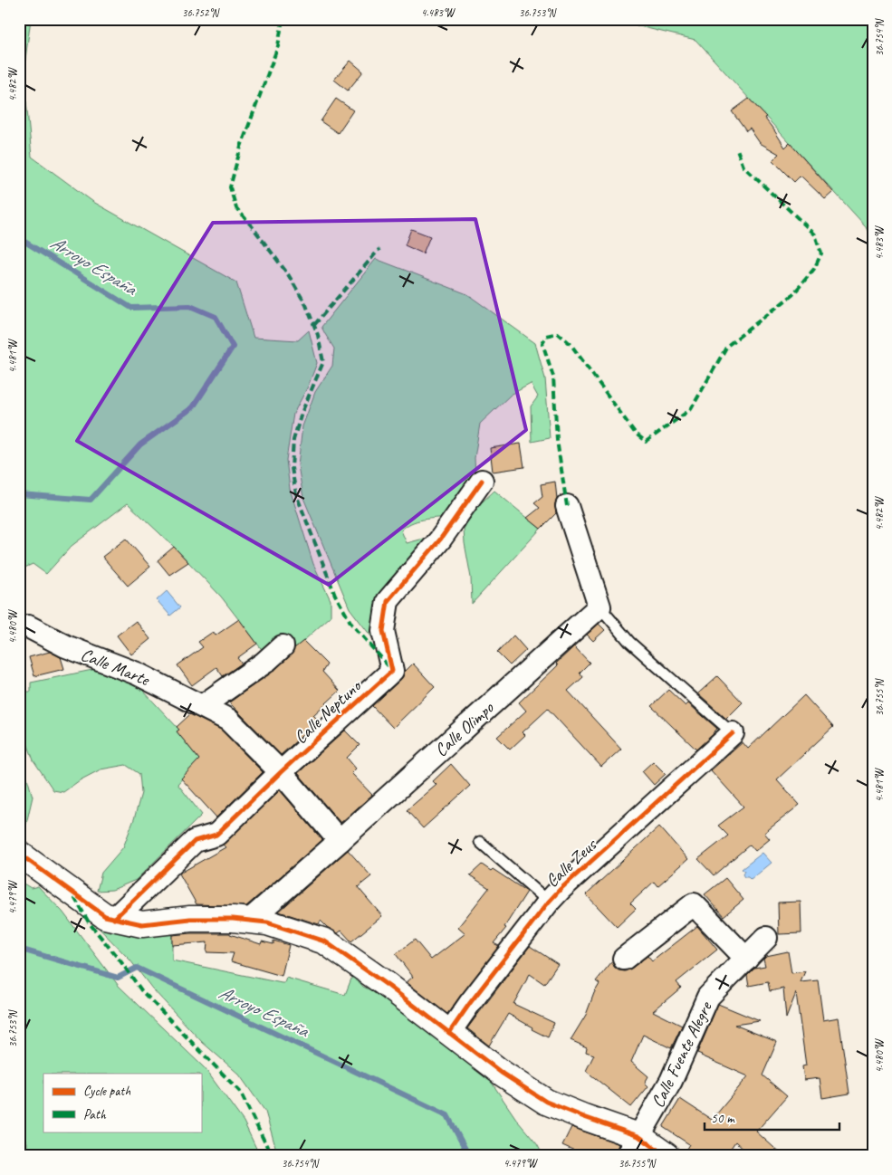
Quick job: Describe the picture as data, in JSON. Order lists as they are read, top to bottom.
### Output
{
  "streets": {
    "street": [
      "Calle Marte",
      "Calle Neptuno",
      "Calle Olimpo",
      "Calle Zeus",
      "Calle Fuente Alegre"
    ]
  },
  "crossings": [
    ["Calle Marte", "Calle Neptuno"],
    ["Calle Marte", "Calle Olimpo"]
  ],
  "water": ["Arroyo España"],
  "legend": ["Cycle path", "Path"],
  "scale_bar": "50 m",
  "coordinates": [
    "36.752°N",
    "4.483°W",
    "36.753°N",
    "36.754°N",
    "4.482°W",
    "4.481°W",
    "4.480°W",
    "36.755°N",
    "4.479°W"
  ]
}
